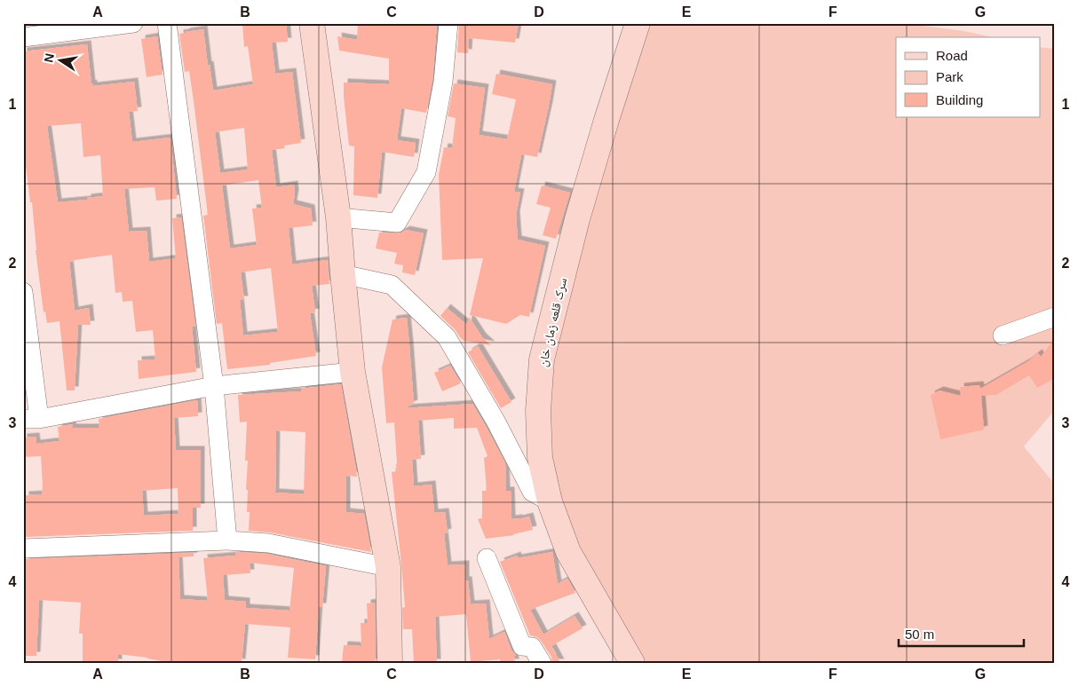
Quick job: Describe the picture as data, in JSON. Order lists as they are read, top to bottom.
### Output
{
  "streets": {
    "street": ["سرک قلعه زمان خان"]
  },
  "legend": ["Road", "Park", "Building"],
  "scale_bar": "50 m",
  "north": "left",
  "grid": {
    "columns": [
      "A",
      "B",
      "C",
      "D",
      "E",
      "F",
      "G"
    ],
    "rows": [
      "1",
      "2",
      "3",
      "4"
    ]
  }
}
